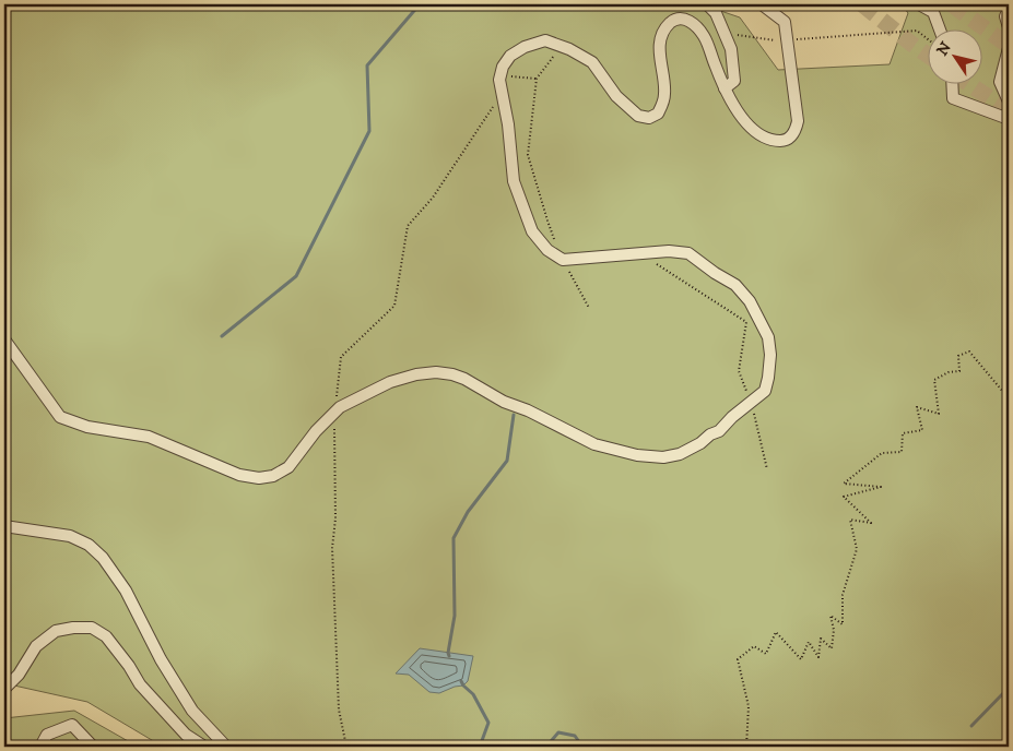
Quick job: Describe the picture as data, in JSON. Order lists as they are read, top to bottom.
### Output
{
  "north": "top left"
}
